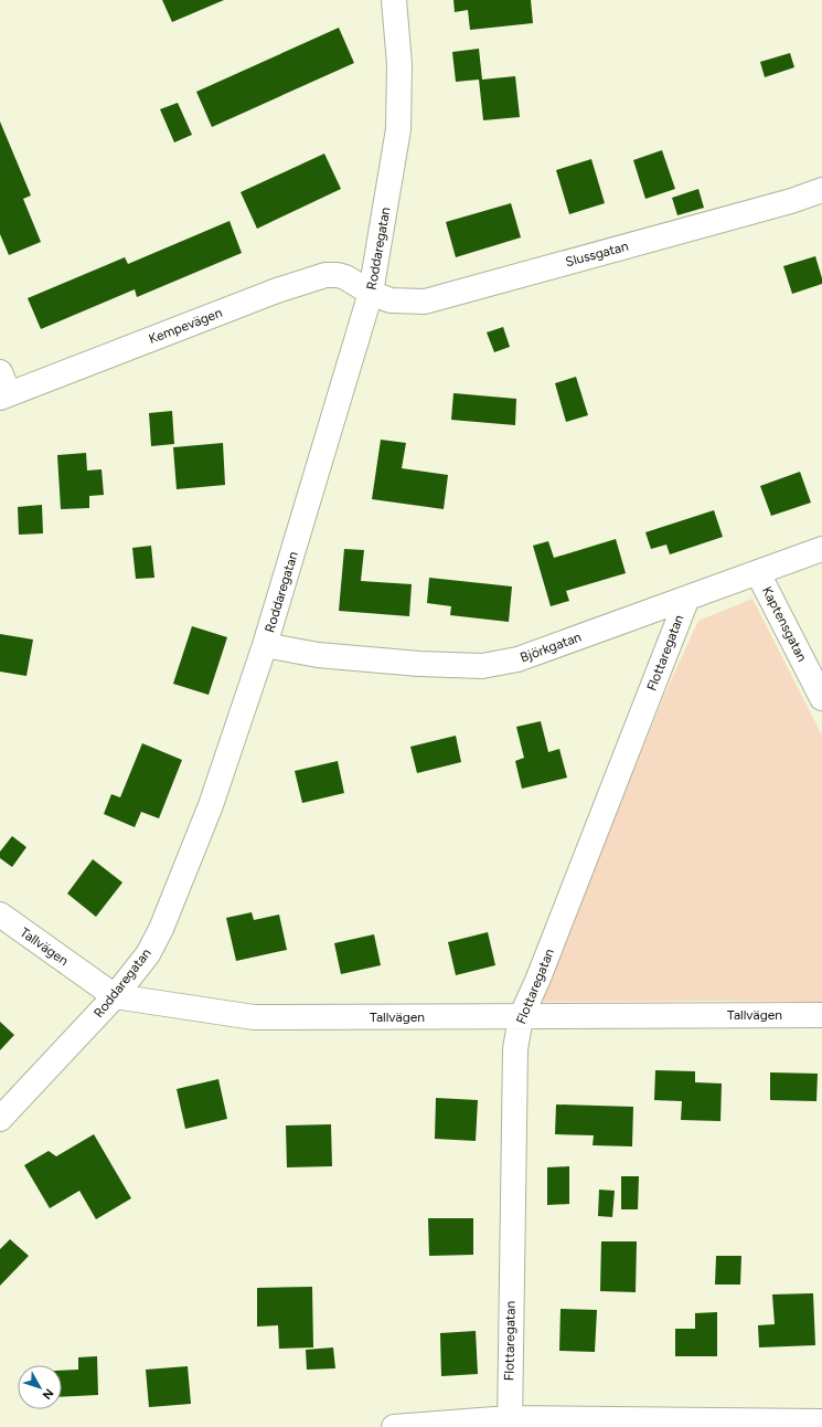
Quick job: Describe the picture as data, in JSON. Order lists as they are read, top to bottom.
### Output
{
  "streets": {
    "street": [
      "Roddaregatan",
      "Slussgatan",
      "Kempevägen",
      "Kaptensgatan",
      "Björkgatan",
      "Flottaregatan",
      "Tallvägen"
    ]
  },
  "crossings": [
    ["Roddaregatan", "Slussgatan"],
    ["Roddaregatan", "Kempevägen"],
    ["Roddaregatan", "Björkgatan"],
    ["Roddaregatan", "Tallvägen"],
    ["Slussgatan", "Kempevägen"],
    ["Kaptensgatan", "Björkgatan"],
    ["Björkgatan", "Flottaregatan"],
    ["Flottaregatan", "Tallvägen"]
  ],
  "north": "bottom right"
}
